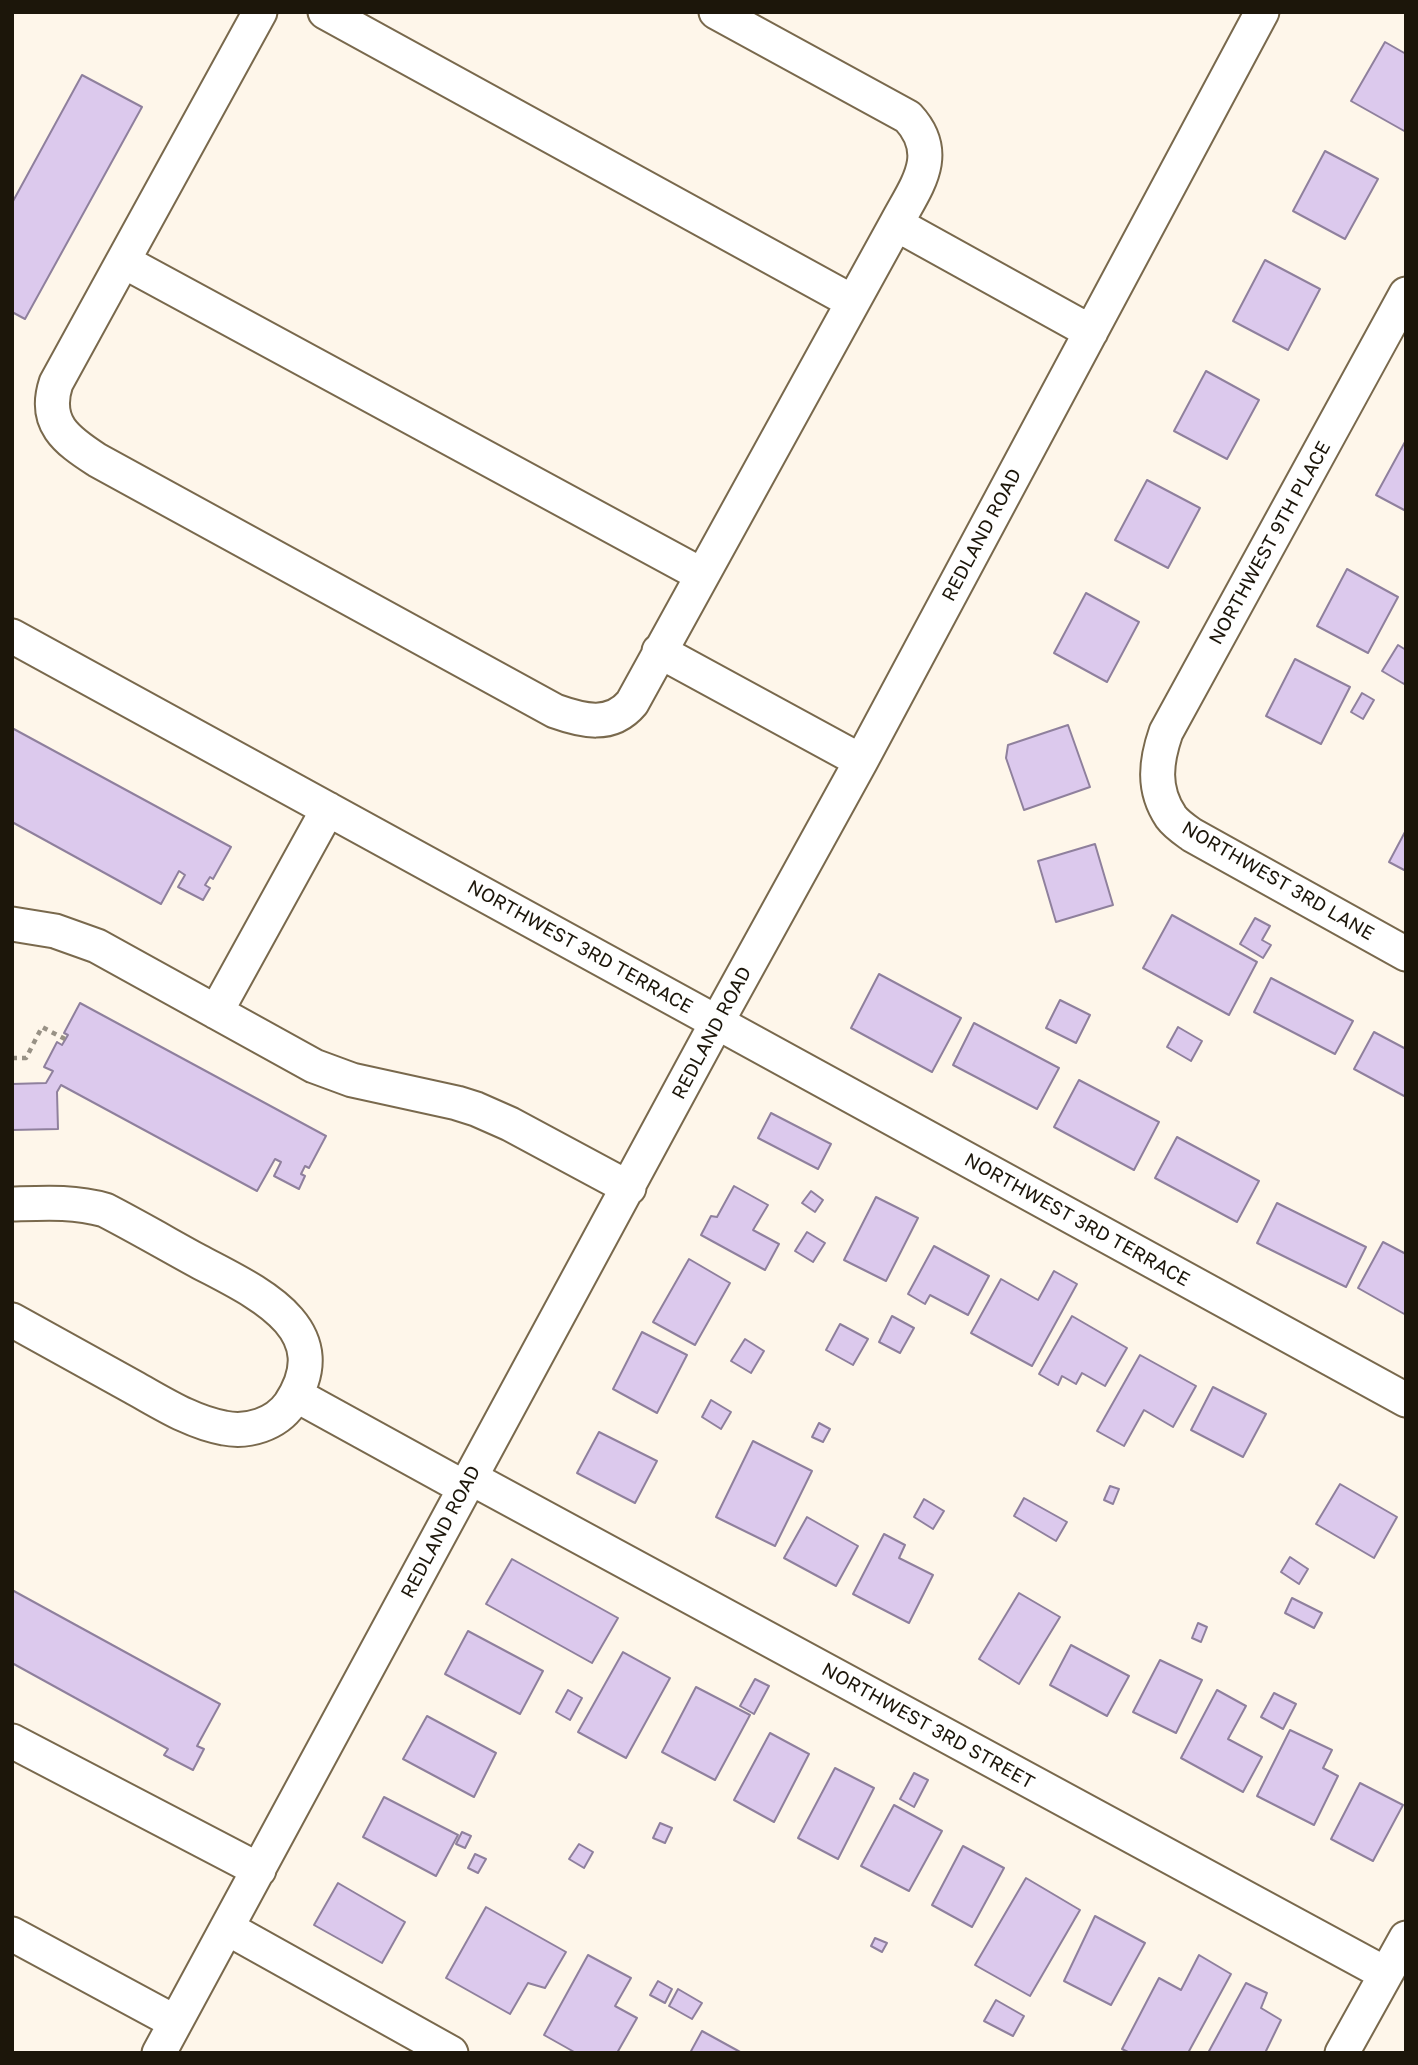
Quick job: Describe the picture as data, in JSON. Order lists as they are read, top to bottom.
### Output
{
  "streets": {
    "street": [
      "REDLAND ROAD",
      "NORTHWEST 9TH PLACE",
      "NORTHWEST 3RD LANE",
      "NORTHWEST 3RD TERRACE",
      "NORTHWEST 3RD STREET"
    ]
  },
  "crossings": [
    ["REDLAND ROAD", "NORTHWEST 3RD TERRACE"],
    ["REDLAND ROAD", "NORTHWEST 3RD STREET"],
    ["NORTHWEST 9TH PLACE", "NORTHWEST 3RD LANE"]
  ]
}
